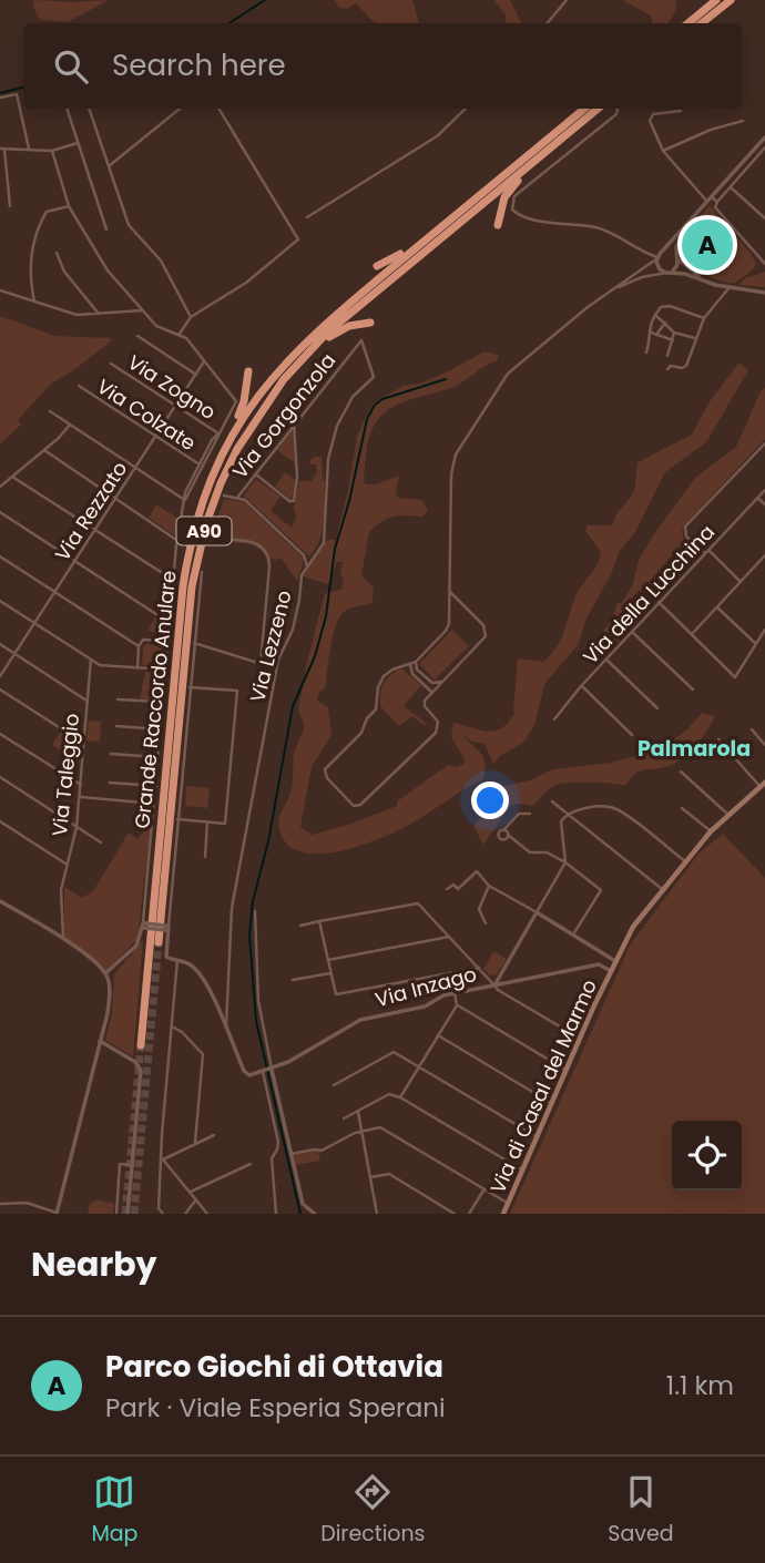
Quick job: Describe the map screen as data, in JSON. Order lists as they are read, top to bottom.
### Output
{
  "streets": {
    "highway": ["A90", "Grande Raccordo Anulare"],
    "main road": ["Via di Casal del Marmo"],
    "street": [
      "Via Zogno",
      "Via Colzate",
      "Via Gorgonzola",
      "Via Rezzato",
      "Via della Lucchina",
      "Via Lezzeno",
      "Via Taleggio",
      "Via Inzago"
    ]
  },
  "crossings": [
    ["Via Zogno", "Via Rezzato"],
    ["Via Colzate", "Via Rezzato"],
    ["Via Gorgonzola", "Via Lezzeno"]
  ],
  "districts": ["Palmarola"],
  "page": {
    "search": "Search here",
    "pins": "A",
    "heading": "Nearby",
    "list": [
      {
        "mark": "A",
        "name": "Parco Giochi di Ottavia",
        "note": "Park · Viale Esperia Sperani",
        "value": "1.1 km"
      }
    ],
    "nav": ["Map", "Directions", "Saved"]
  }
}
